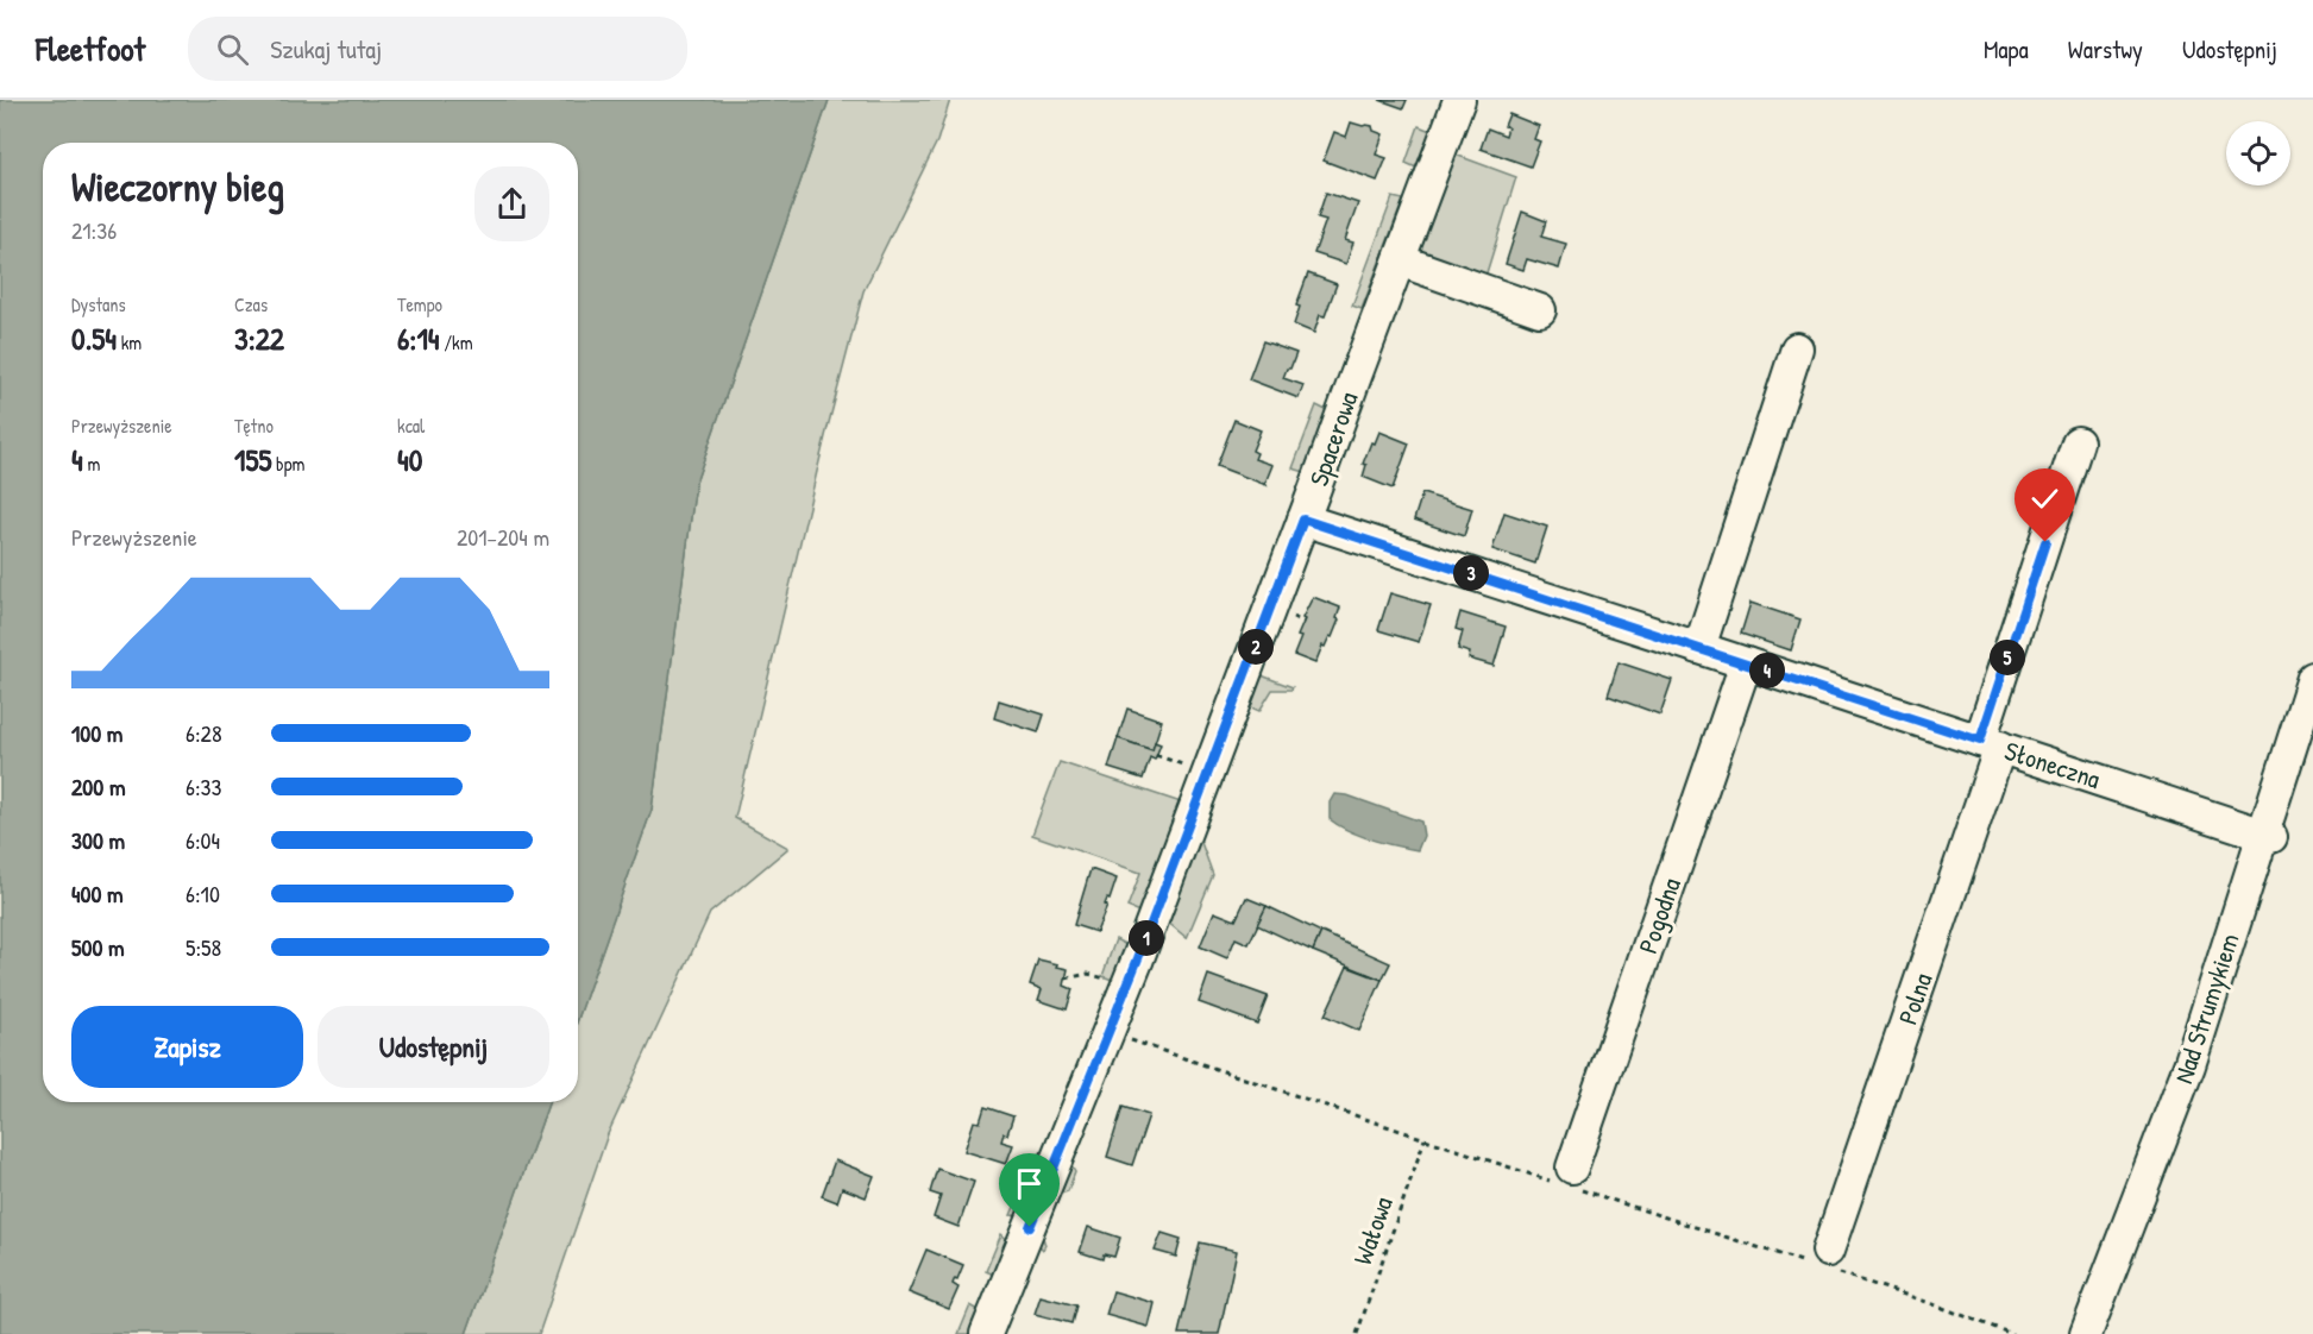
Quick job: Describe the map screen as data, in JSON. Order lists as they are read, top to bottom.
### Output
{
  "streets": {
    "street": [
      "Spacerowa",
      "Słoneczna",
      "Pogodna",
      "Polna",
      "Nad Strumykiem"
    ],
    "path": ["Wałowa"]
  },
  "crossings": [
    ["Spacerowa", "Słoneczna"],
    ["Słoneczna", "Pogodna"],
    ["Słoneczna", "Polna"],
    ["Słoneczna", "Nad Strumykiem"]
  ],
  "page": {
    "header": "Fleetfoot",
    "search": "Szukaj tutaj",
    "nav": ["Mapa", "Warstwy", "Udostępnij"],
    "heading": ["Wieczorny bieg", "21:36"],
    "stats": [
      ["Dystans", "0.54 km"],
      ["Czas", "3:22"],
      ["Tempo", "6:14 /km"],
      ["Przewyższenie", "4 m"],
      ["Tętno", "155 bpm"],
      ["kcal", "40"]
    ],
    "chart": ["Przewyższenie", "201–204 m"],
    "pins": [
      "3",
      "2",
      "5",
      "4",
      "1"
    ],
    "list": [
      {
        "name": "100 m",
        "note": "6:28"
      },
      {
        "name": "200 m",
        "note": "6:33"
      },
      {
        "name": "300 m",
        "note": "6:04"
      },
      {
        "name": "400 m",
        "note": "6:10"
      },
      {
        "name": "500 m",
        "note": "5:58"
      }
    ],
    "buttons": ["Zapisz", "Udostępnij"]
  }
}
